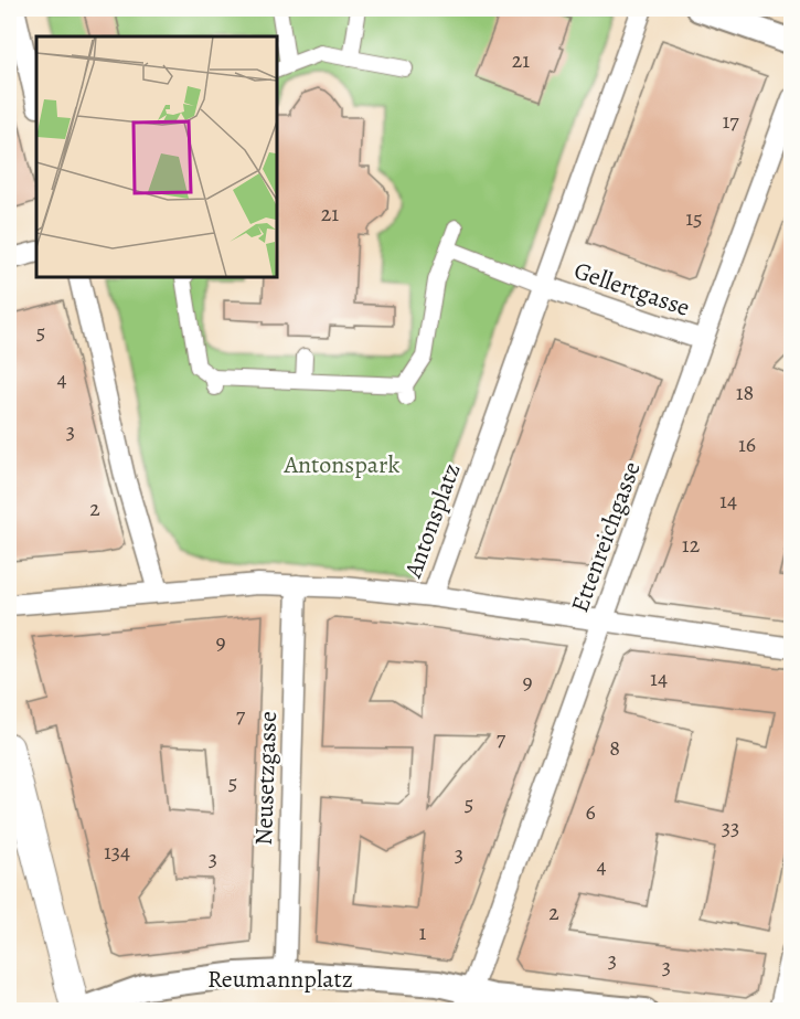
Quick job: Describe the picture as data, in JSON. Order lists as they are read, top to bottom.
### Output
{
  "streets": {
    "street": [
      "Gellertgasse",
      "Antonsplatz",
      "Ettenreichgasse",
      "Neusetzgasse",
      "Reumannplatz"
    ]
  },
  "crossings": [
    ["Gellertgasse", "Antonsplatz"],
    ["Gellertgasse", "Ettenreichgasse"],
    ["Antonsplatz", "Neusetzgasse"],
    ["Ettenreichgasse", "Reumannplatz"],
    ["Neusetzgasse", "Reumannplatz"]
  ],
  "parks": ["Antonspark"],
  "house_numbers": [
    "21",
    "17",
    "21",
    "15",
    "5",
    "4",
    "18",
    "3",
    "16",
    "14",
    "2",
    "12",
    "9",
    "14",
    "9",
    "7",
    "7",
    "8",
    "5",
    "5",
    "6",
    "33",
    "134",
    "3",
    "3",
    "4",
    "2",
    "1",
    "3",
    "3"
  ]
}
